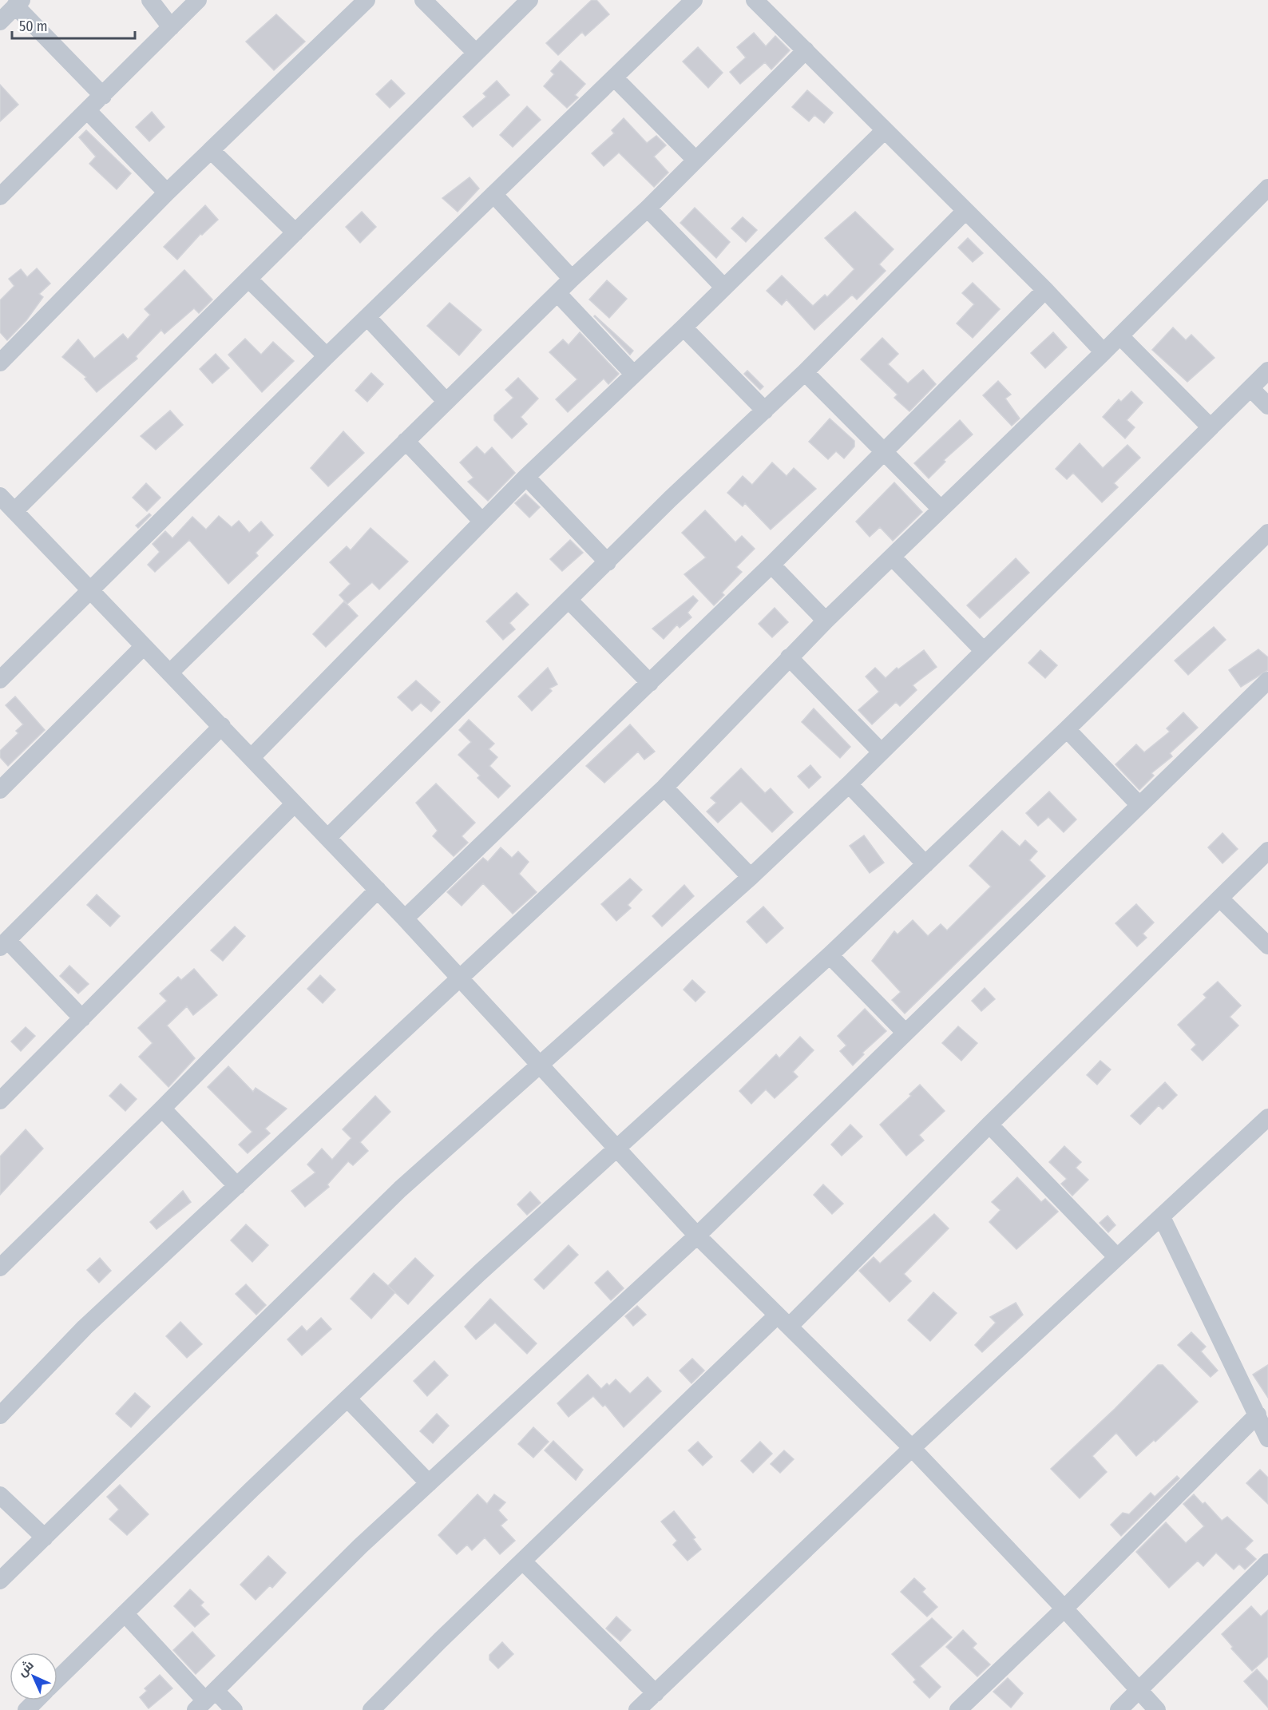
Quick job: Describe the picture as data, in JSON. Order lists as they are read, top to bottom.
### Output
{
  "scale_bar": "50 m",
  "north": "top left"
}
